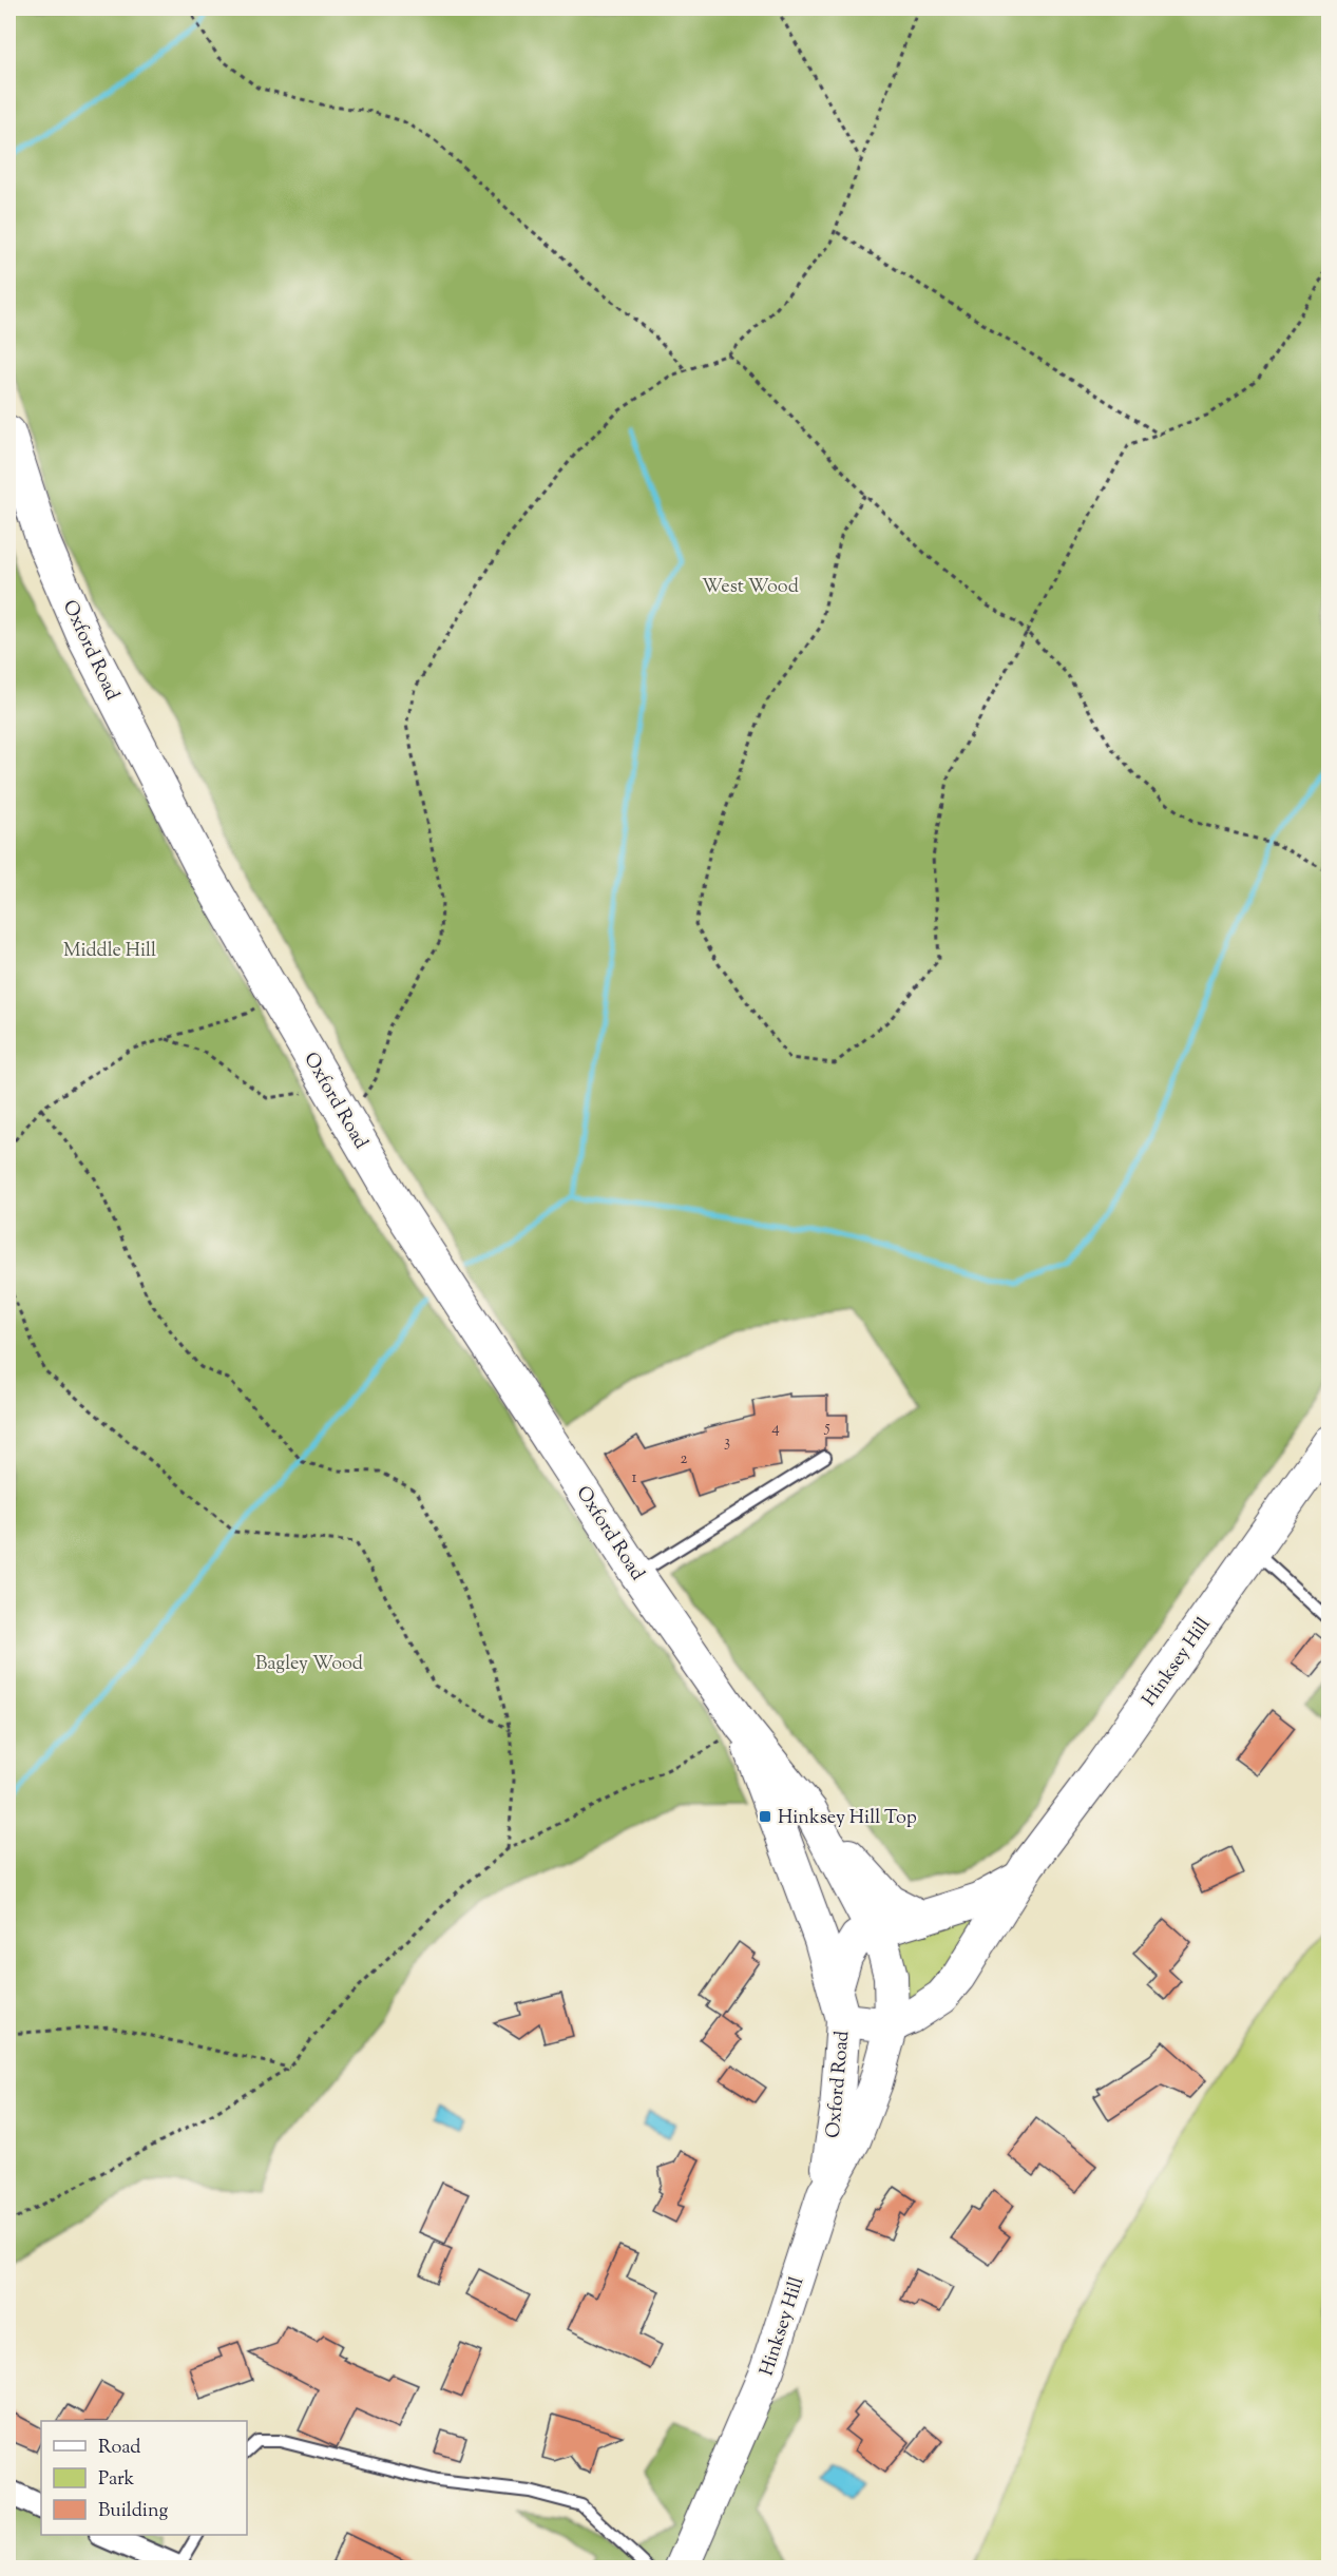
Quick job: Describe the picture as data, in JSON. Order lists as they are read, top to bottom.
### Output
{
  "streets": {
    "street": ["Oxford Road", "Hinksey Hill"]
  },
  "crossings": [
    ["Oxford Road", "Hinksey Hill"]
  ],
  "parks": ["West Wood", "Middle Hill", "Bagley Wood"],
  "places": {
    "transit": ["Hinksey Hill Top"]
  },
  "house_numbers": [
    "5",
    "4",
    "3",
    "2",
    "1"
  ],
  "legend": ["Road", "Park", "Building"]
}
